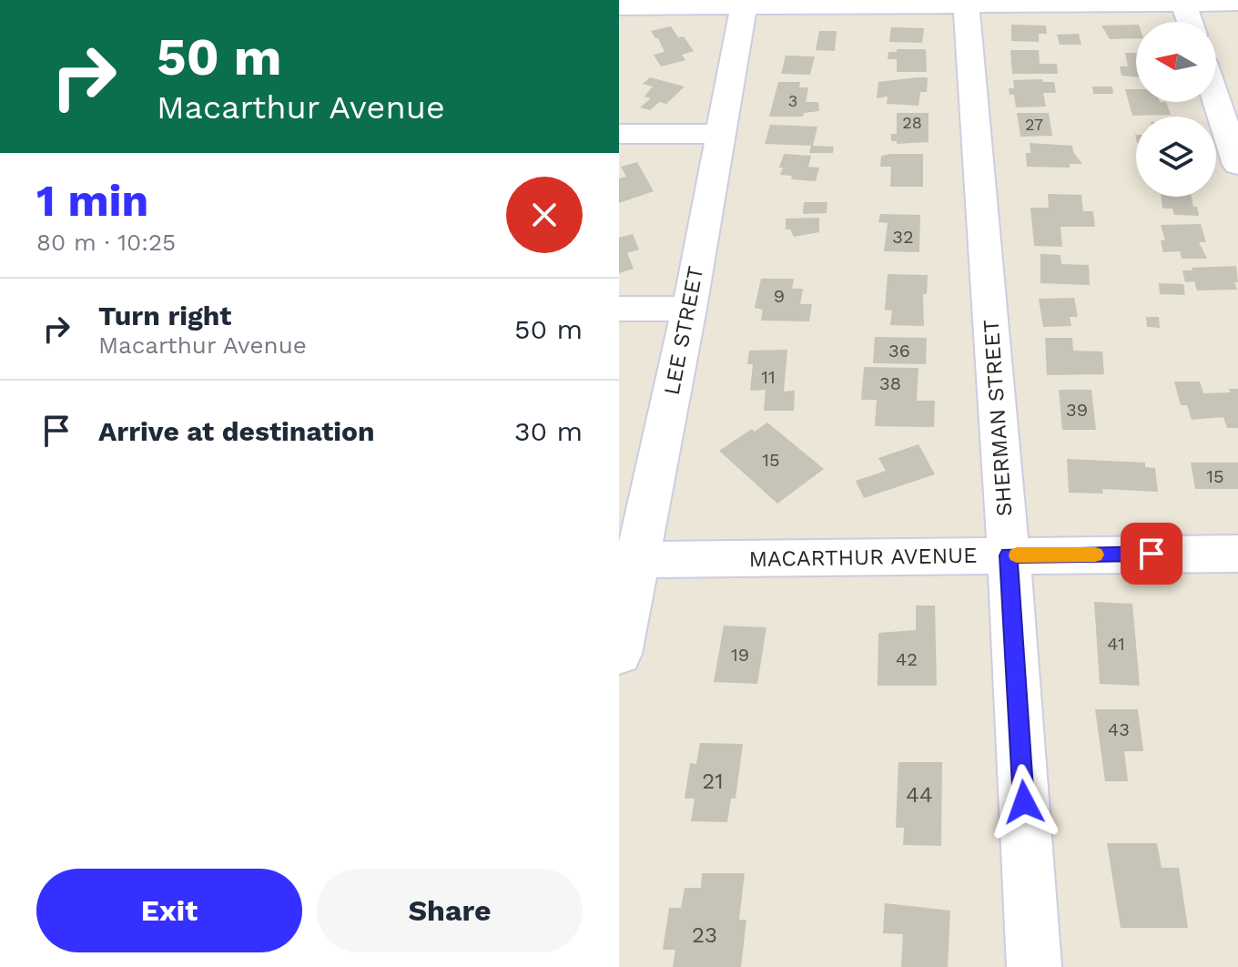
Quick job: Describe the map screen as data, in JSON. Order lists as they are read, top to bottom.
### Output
{
  "streets": {
    "street": ["LEE STREET", "SHERMAN STREET", "MACARTHUR AVENUE"]
  },
  "crossings": [
    ["LEE STREET", "MACARTHUR AVENUE"],
    ["SHERMAN STREET", "MACARTHUR AVENUE"]
  ],
  "house_numbers": [
    "3",
    "28",
    "27",
    "32",
    "9",
    "36",
    "11",
    "38",
    "39",
    "15",
    "15",
    "41",
    "19",
    "42",
    "43",
    "21",
    "44",
    "23"
  ],
  "north": "left",
  "page": {
    "turn": ["50 m", "Macarthur Avenue"],
    "heading": ["1 min", "80 m · 10:25"],
    "list": [
      {
        "name": "Turn right",
        "note": "Macarthur Avenue",
        "value": "50 m"
      },
      {
        "name": "Arrive at destination",
        "value": "30 m"
      }
    ],
    "buttons": ["Exit", "Share"]
  }
}
